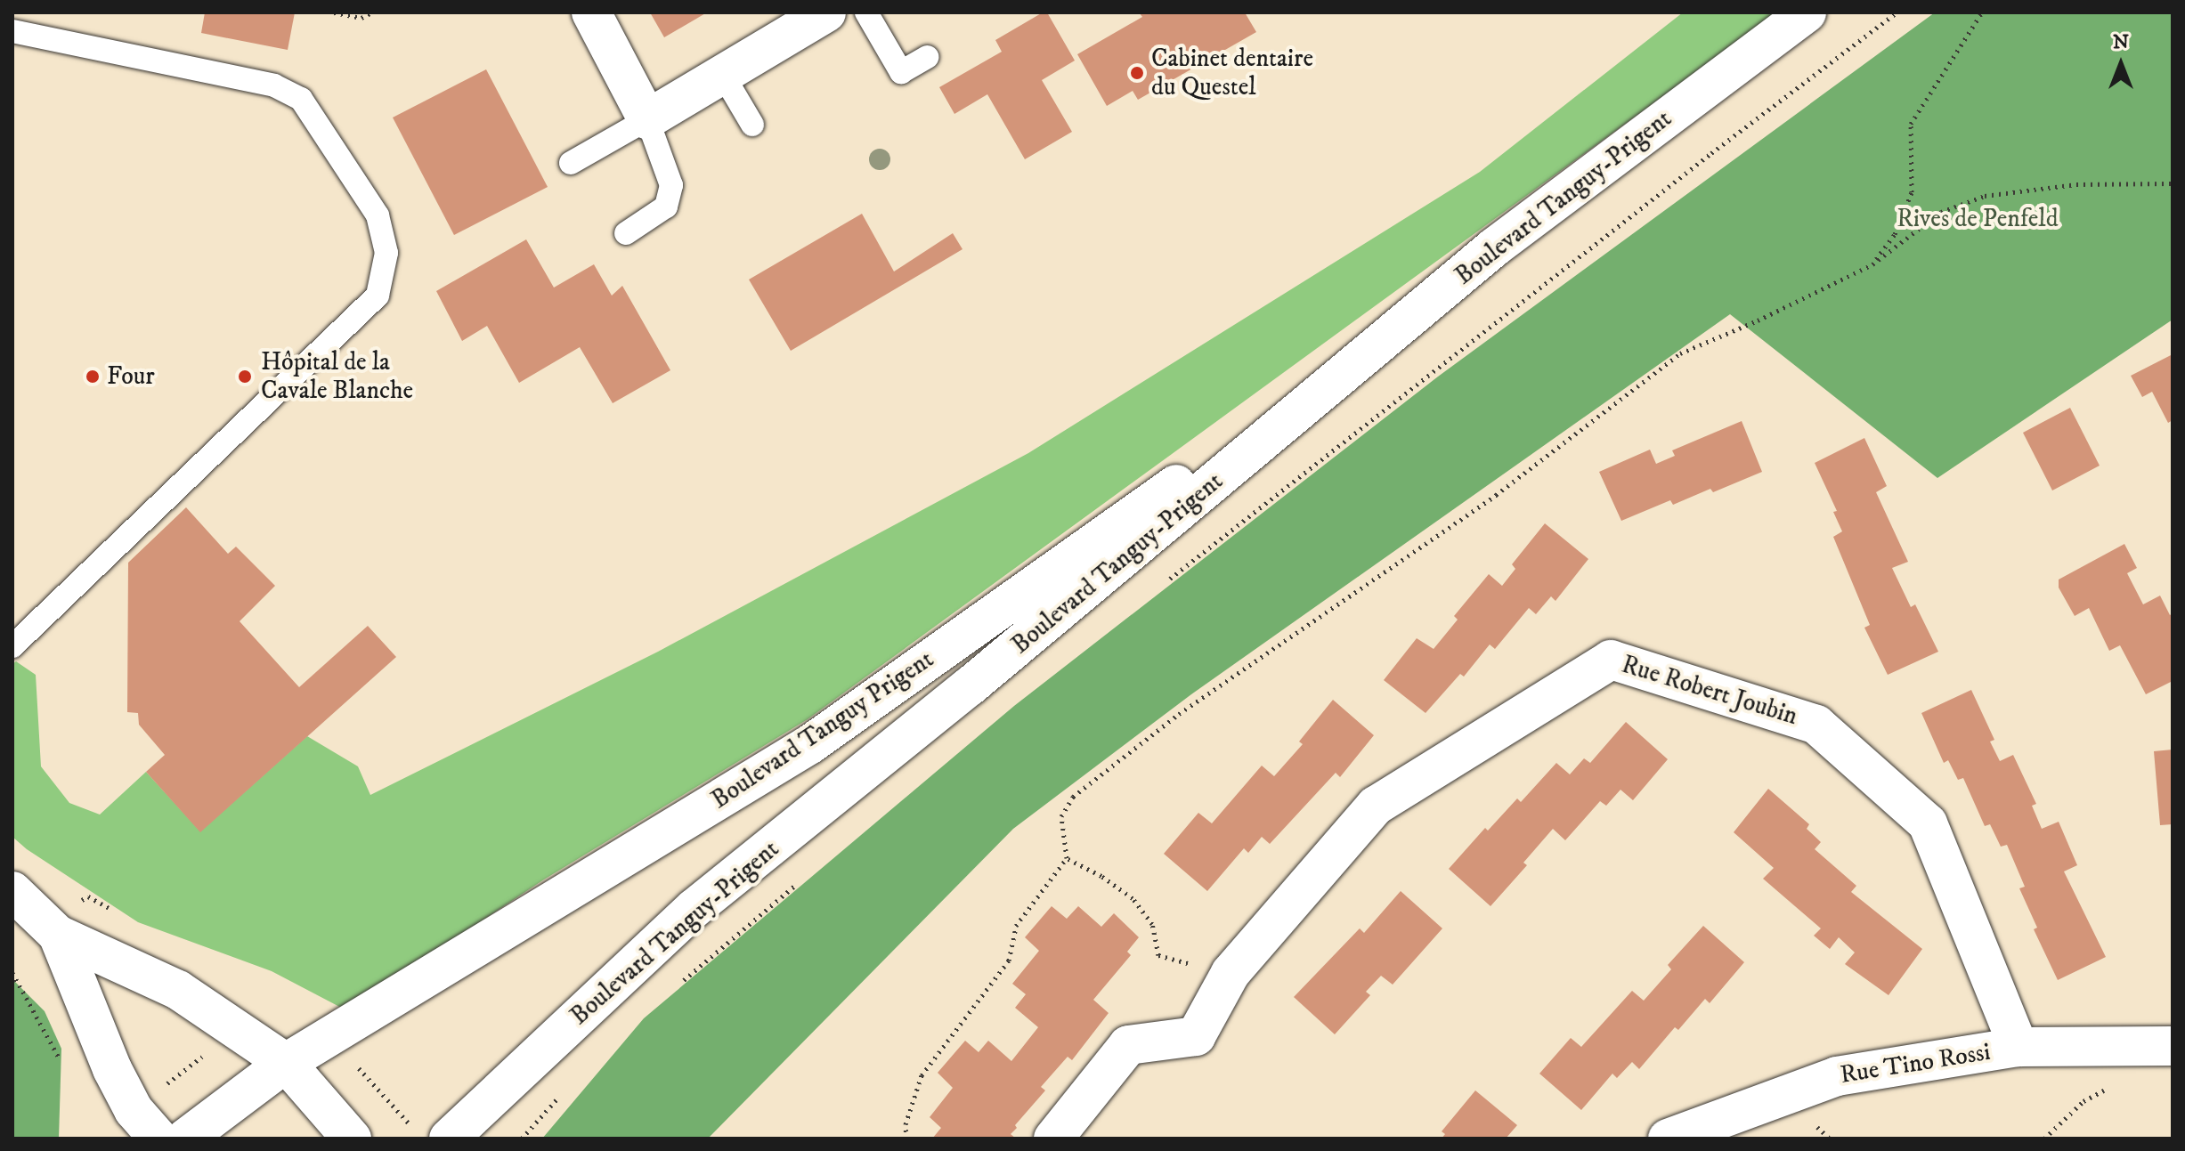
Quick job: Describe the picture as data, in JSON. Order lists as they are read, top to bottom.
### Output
{
  "streets": {
    "main road": [
      "Boulevard Tanguy-Prigent",
      "Rue Robert Joubin",
      "Boulevard Tanguy Prigent",
      "Rue Tino Rossi"
    ]
  },
  "crossings": [
    ["Boulevard Tanguy-Prigent", "Boulevard Tanguy Prigent"],
    ["Rue Robert Joubin", "Rue Tino Rossi"]
  ],
  "parks": ["Rives de Penfeld"],
  "places": ["Cabinet dentaire du Questel", "Four", "Hôpital de la Cavale Blanche"],
  "north": "top"
}
